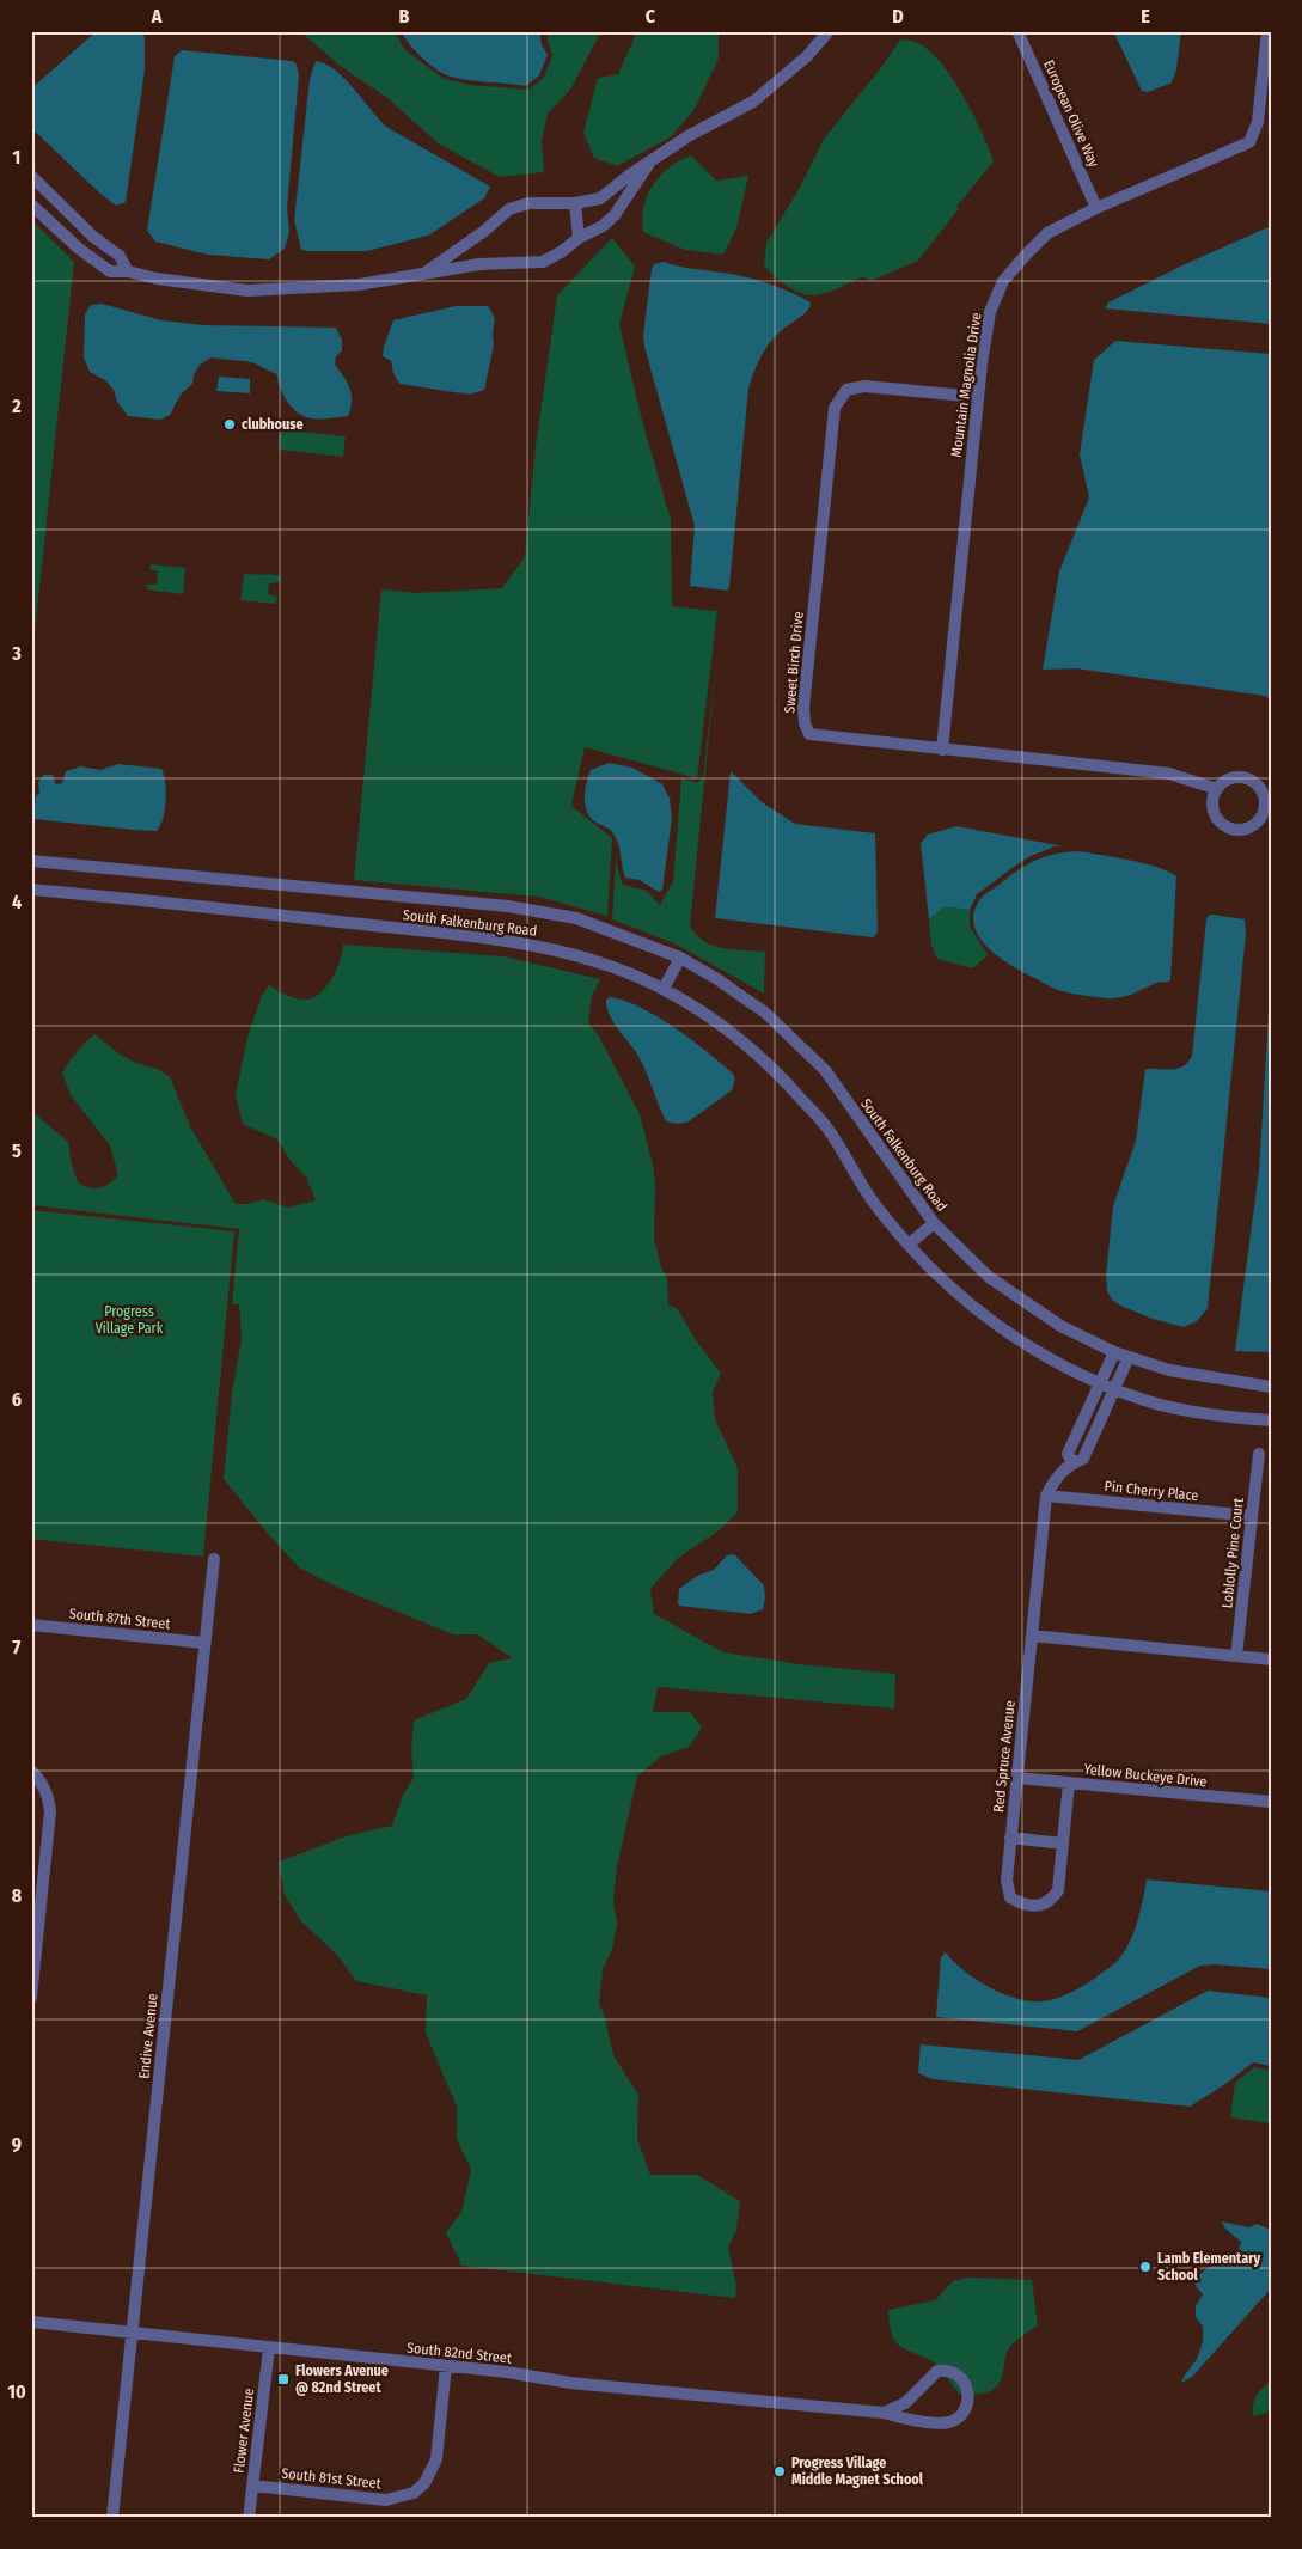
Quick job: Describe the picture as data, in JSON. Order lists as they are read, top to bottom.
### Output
{
  "streets": {
    "street": [
      "European Olive Way",
      "Mountain Magnolia Drive",
      "Sweet Birch Drive",
      "South Falkenburg Road",
      "Pin Cherry Place",
      "Loblolly Pine Court",
      "South 87th Street",
      "Red Spruce Avenue",
      "Yellow Buckeye Drive",
      "Endive Avenue",
      "South 82nd Street",
      "Flower Avenue",
      "South 81st Street"
    ]
  },
  "crossings": [
    ["European Olive Way", "Mountain Magnolia Drive"],
    ["Mountain Magnolia Drive", "Sweet Birch Drive"],
    ["South Falkenburg Road", "Red Spruce Avenue"],
    ["Pin Cherry Place", "Loblolly Pine Court"],
    ["Pin Cherry Place", "Red Spruce Avenue"],
    ["South 87th Street", "Endive Avenue"],
    ["Red Spruce Avenue", "Yellow Buckeye Drive"],
    ["Endive Avenue", "South 82nd Street"],
    ["South 82nd Street", "Flower Avenue"],
    ["South 82nd Street", "South 81st Street"],
    ["Flower Avenue", "South 81st Street"]
  ],
  "parks": ["Progress Village Park"],
  "places": {
    "other": ["clubhouse", "Lamb Elementary School", "Progress Village Middle Magnet School"],
    "transit": ["Flowers Avenue @ 82nd Street"]
  },
  "grid": {
    "columns": [
      "A",
      "B",
      "C",
      "D",
      "E"
    ],
    "rows": [
      "1",
      "2",
      "3",
      "4",
      "5",
      "6",
      "7",
      "8",
      "9",
      "10"
    ]
  }
}
